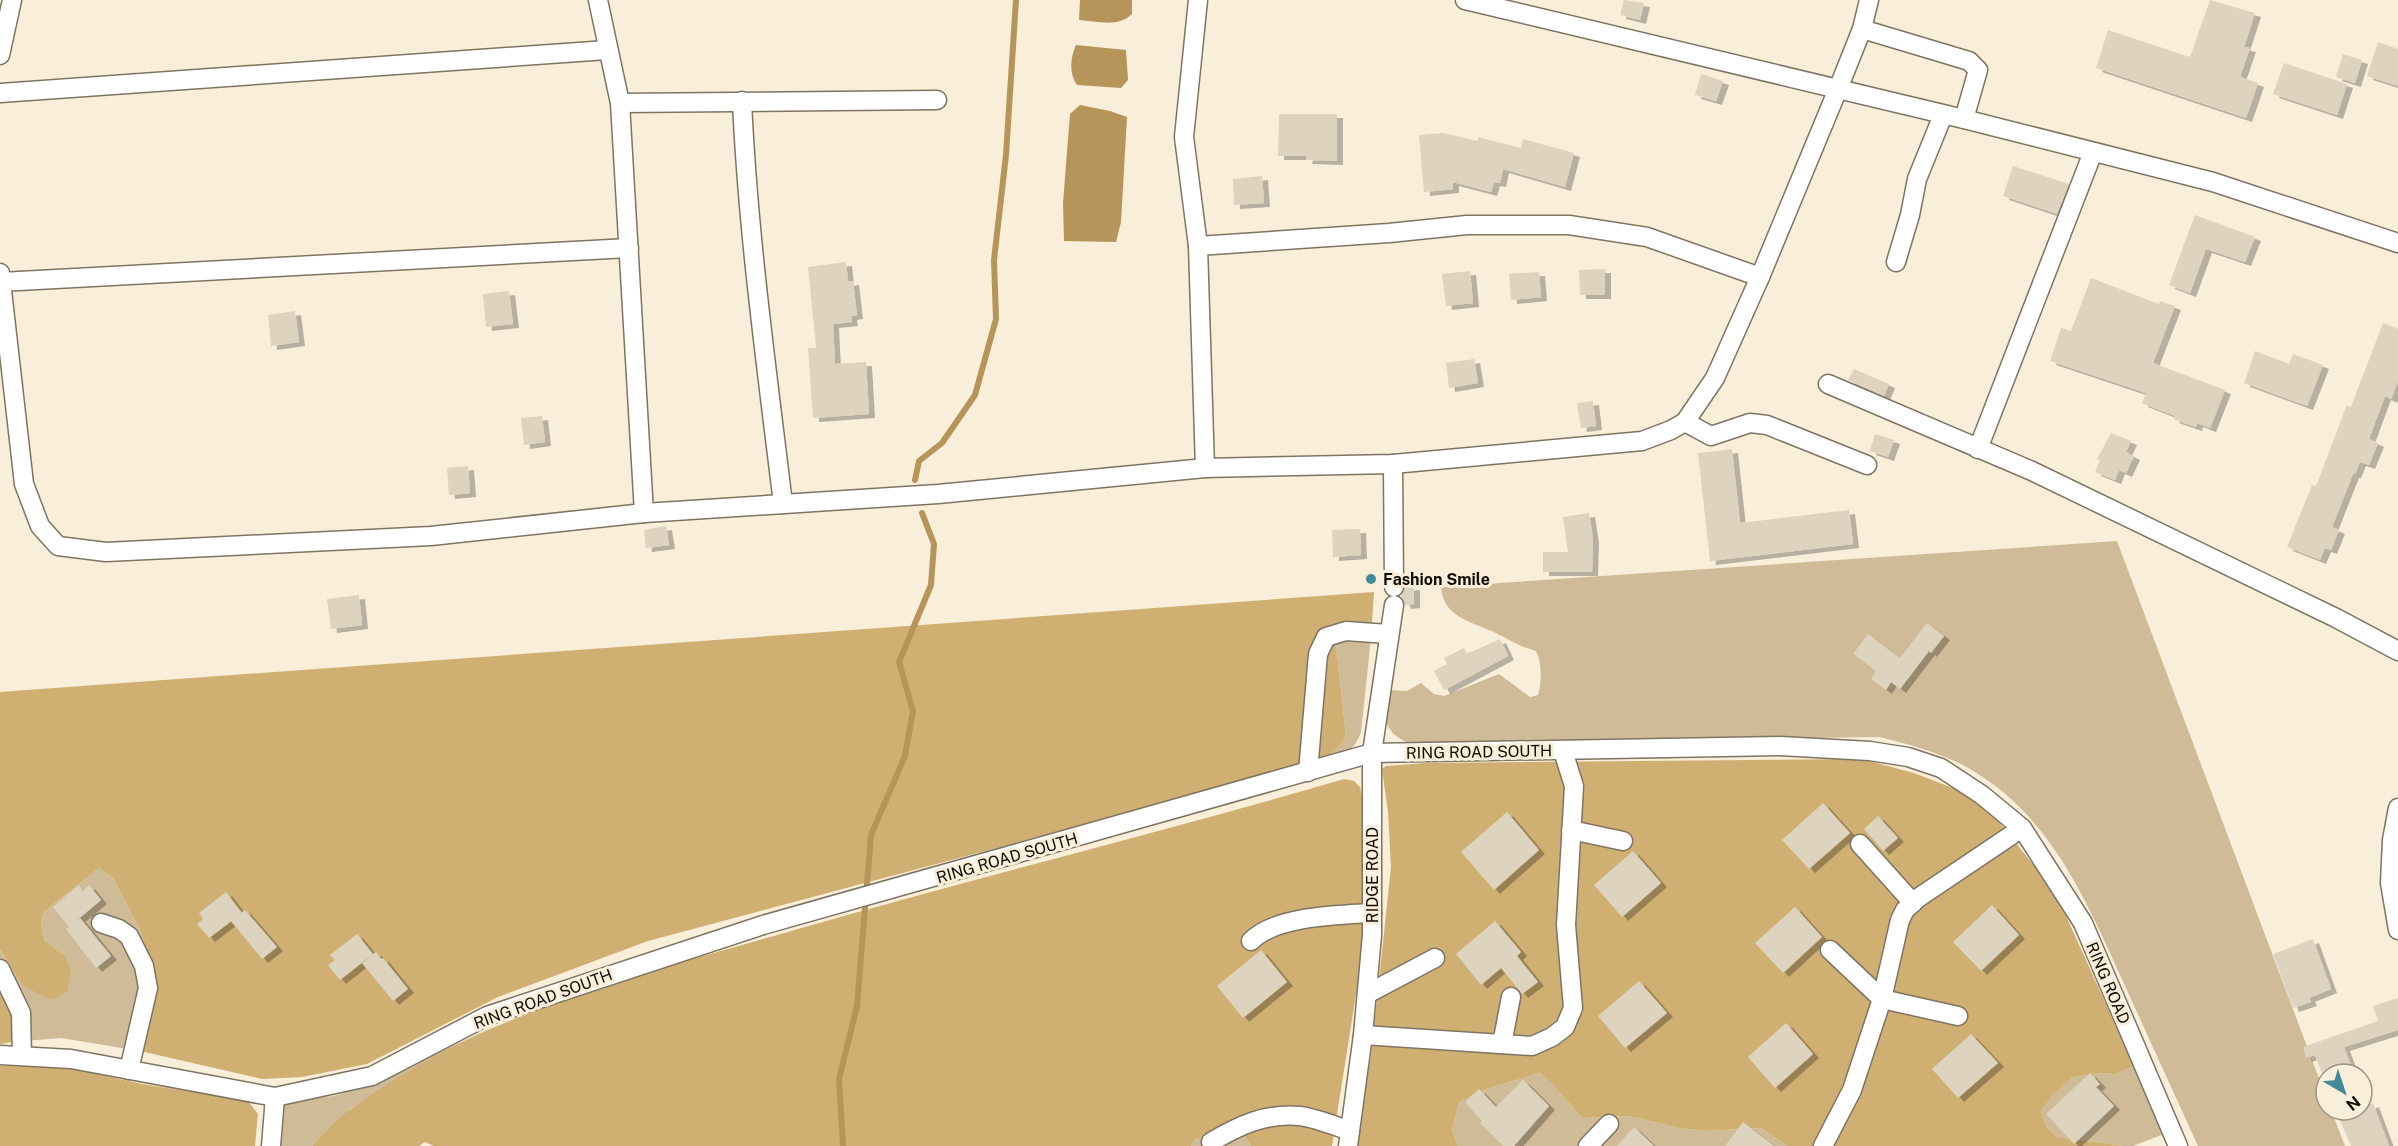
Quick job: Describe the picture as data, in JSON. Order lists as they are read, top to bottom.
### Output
{
  "streets": {
    "street": ["RING ROAD SOUTH", "RIDGE ROAD", "RING ROAD"]
  },
  "crossings": [
    ["RING ROAD SOUTH", "RIDGE ROAD"],
    ["RING ROAD SOUTH", "RING ROAD"]
  ],
  "places": ["Fashion Smile"],
  "north": "bottom right"
}
